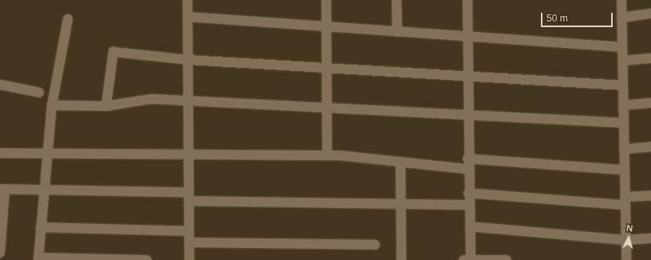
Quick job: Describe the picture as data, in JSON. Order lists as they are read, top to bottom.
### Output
{
  "scale_bar": "50 m",
  "north": "top"
}
